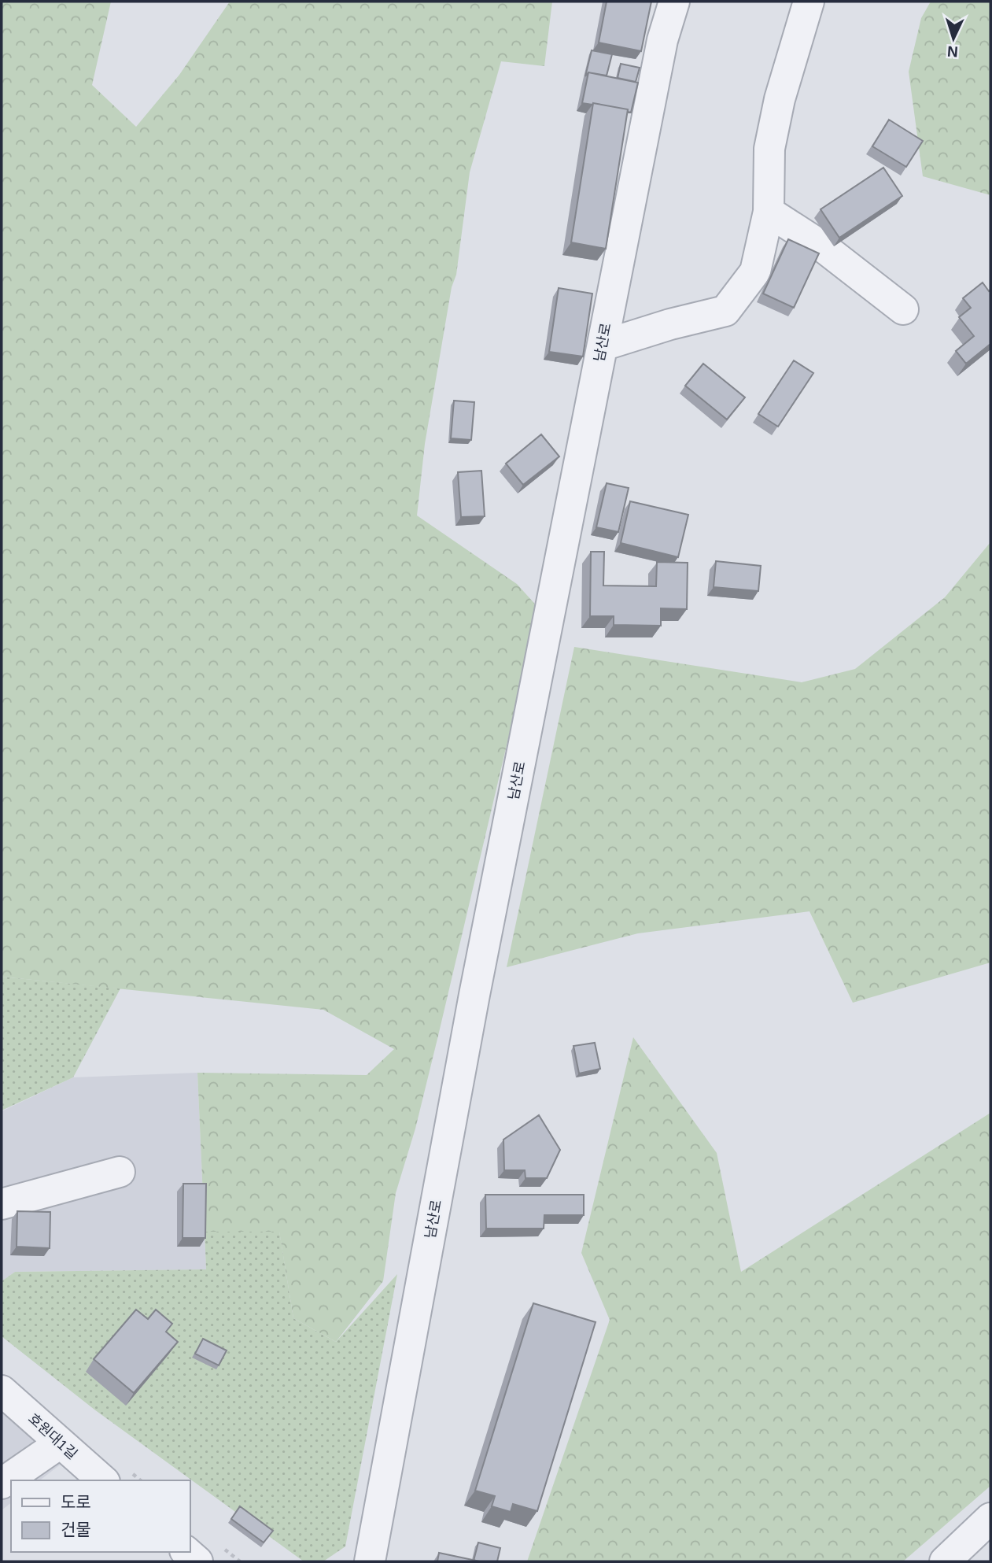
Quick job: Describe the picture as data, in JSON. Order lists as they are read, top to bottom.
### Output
{
  "streets": {
    "street": ["남산로", "호원대1길"]
  },
  "legend": ["도로", "건물"],
  "north": "bottom"
}
